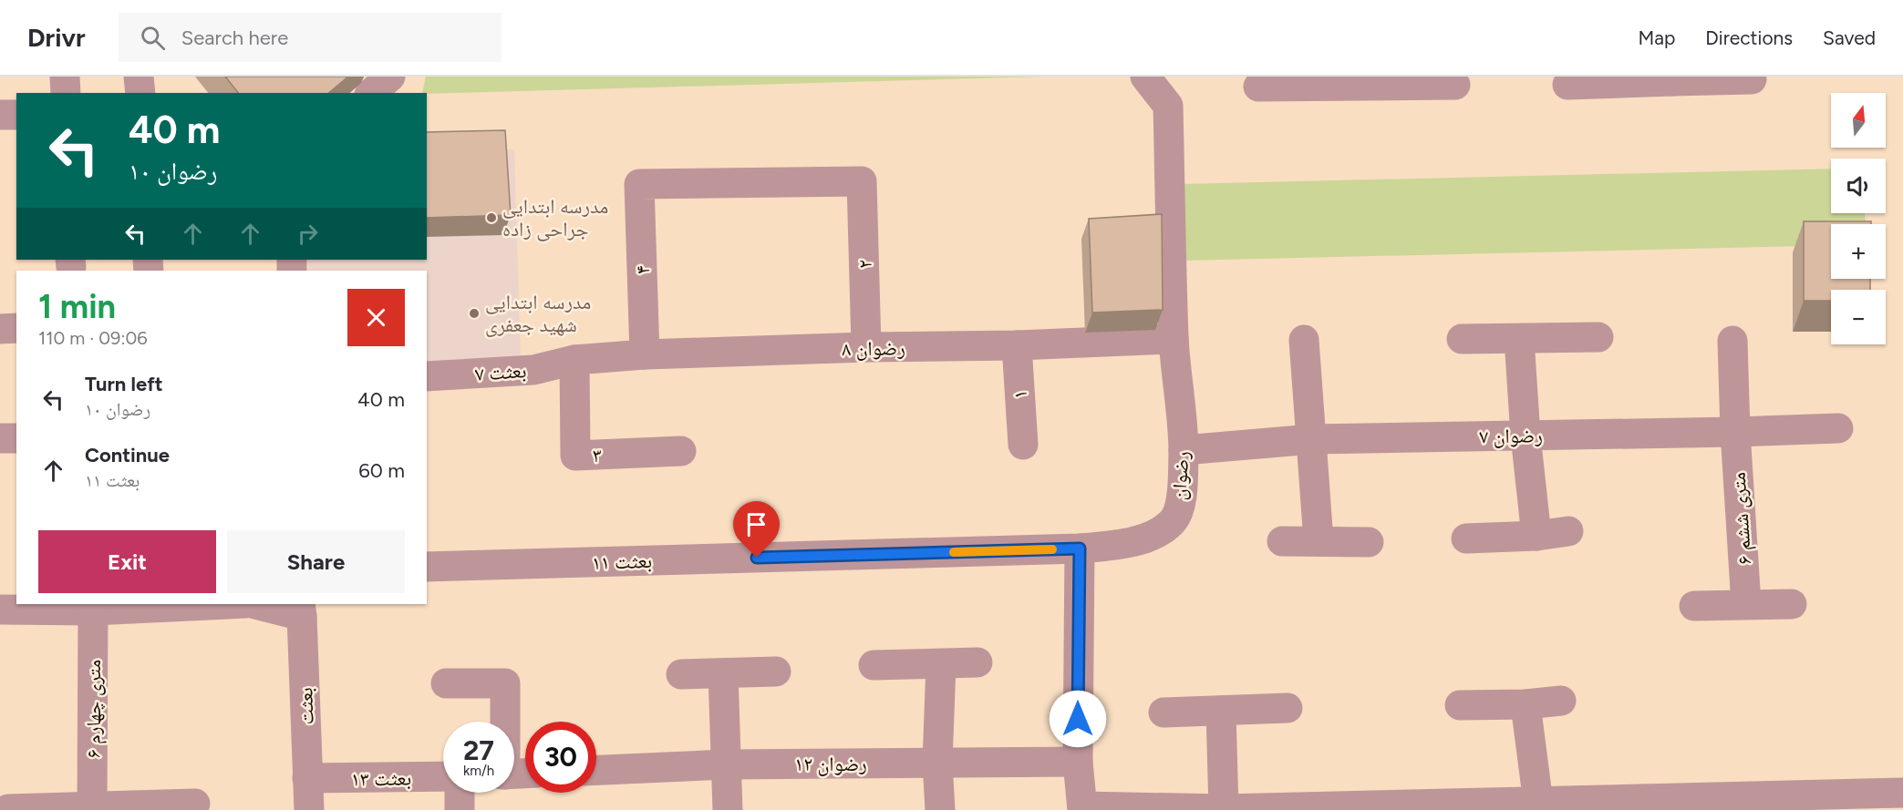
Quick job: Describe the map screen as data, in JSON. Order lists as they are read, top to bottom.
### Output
{
  "streets": {
    "street": [
      "۲",
      "۴",
      "رضوان ۸",
      "بعثت ۷",
      "۱",
      "رضوان ۷",
      "۳",
      "رضوان",
      "۶ متری ششم",
      "بعثت ۱۱",
      "بعثت",
      "۶ متری چهارم",
      "رضوان ۱۲",
      "بعثت ۱۳"
    ]
  },
  "crossings": [
    ["۲", "۴"],
    ["۲", "رضوان ۸"],
    ["۴", "رضوان ۸"],
    ["رضوان ۸", "بعثت ۷"],
    ["رضوان ۸", "۱"],
    ["رضوان ۸", "۳"],
    ["رضوان ۸", "رضوان"],
    ["بعثت ۷", "۳"],
    ["رضوان ۷", "رضوان"],
    ["رضوان ۷", "۶ متری ششم"],
    ["رضوان", "بعثت ۱۱"],
    ["بعثت", "بعثت ۱۳"]
  ],
  "places": ["مدرسه ابتدایی جراحی زاده", "مدرسه ابتدایی شهید جعفری"],
  "north": "top",
  "page": {
    "header": "Drivr",
    "search": "Search here",
    "nav": ["Map", "Directions", "Saved"],
    "map_buttons": ["+", "−"],
    "turn": ["40 m", "رضوان ۱۰"],
    "heading": ["1 min", "110 m · 09:06"],
    "list": [
      {
        "name": "Turn left",
        "note": "رضوان ۱۰",
        "value": "40 m"
      },
      {
        "name": "Continue",
        "note": "بعثت ۱۱",
        "value": "60 m"
      }
    ],
    "buttons": ["Exit", "Share"],
    "speed": "27 km/h",
    "limit": "30"
  }
}
